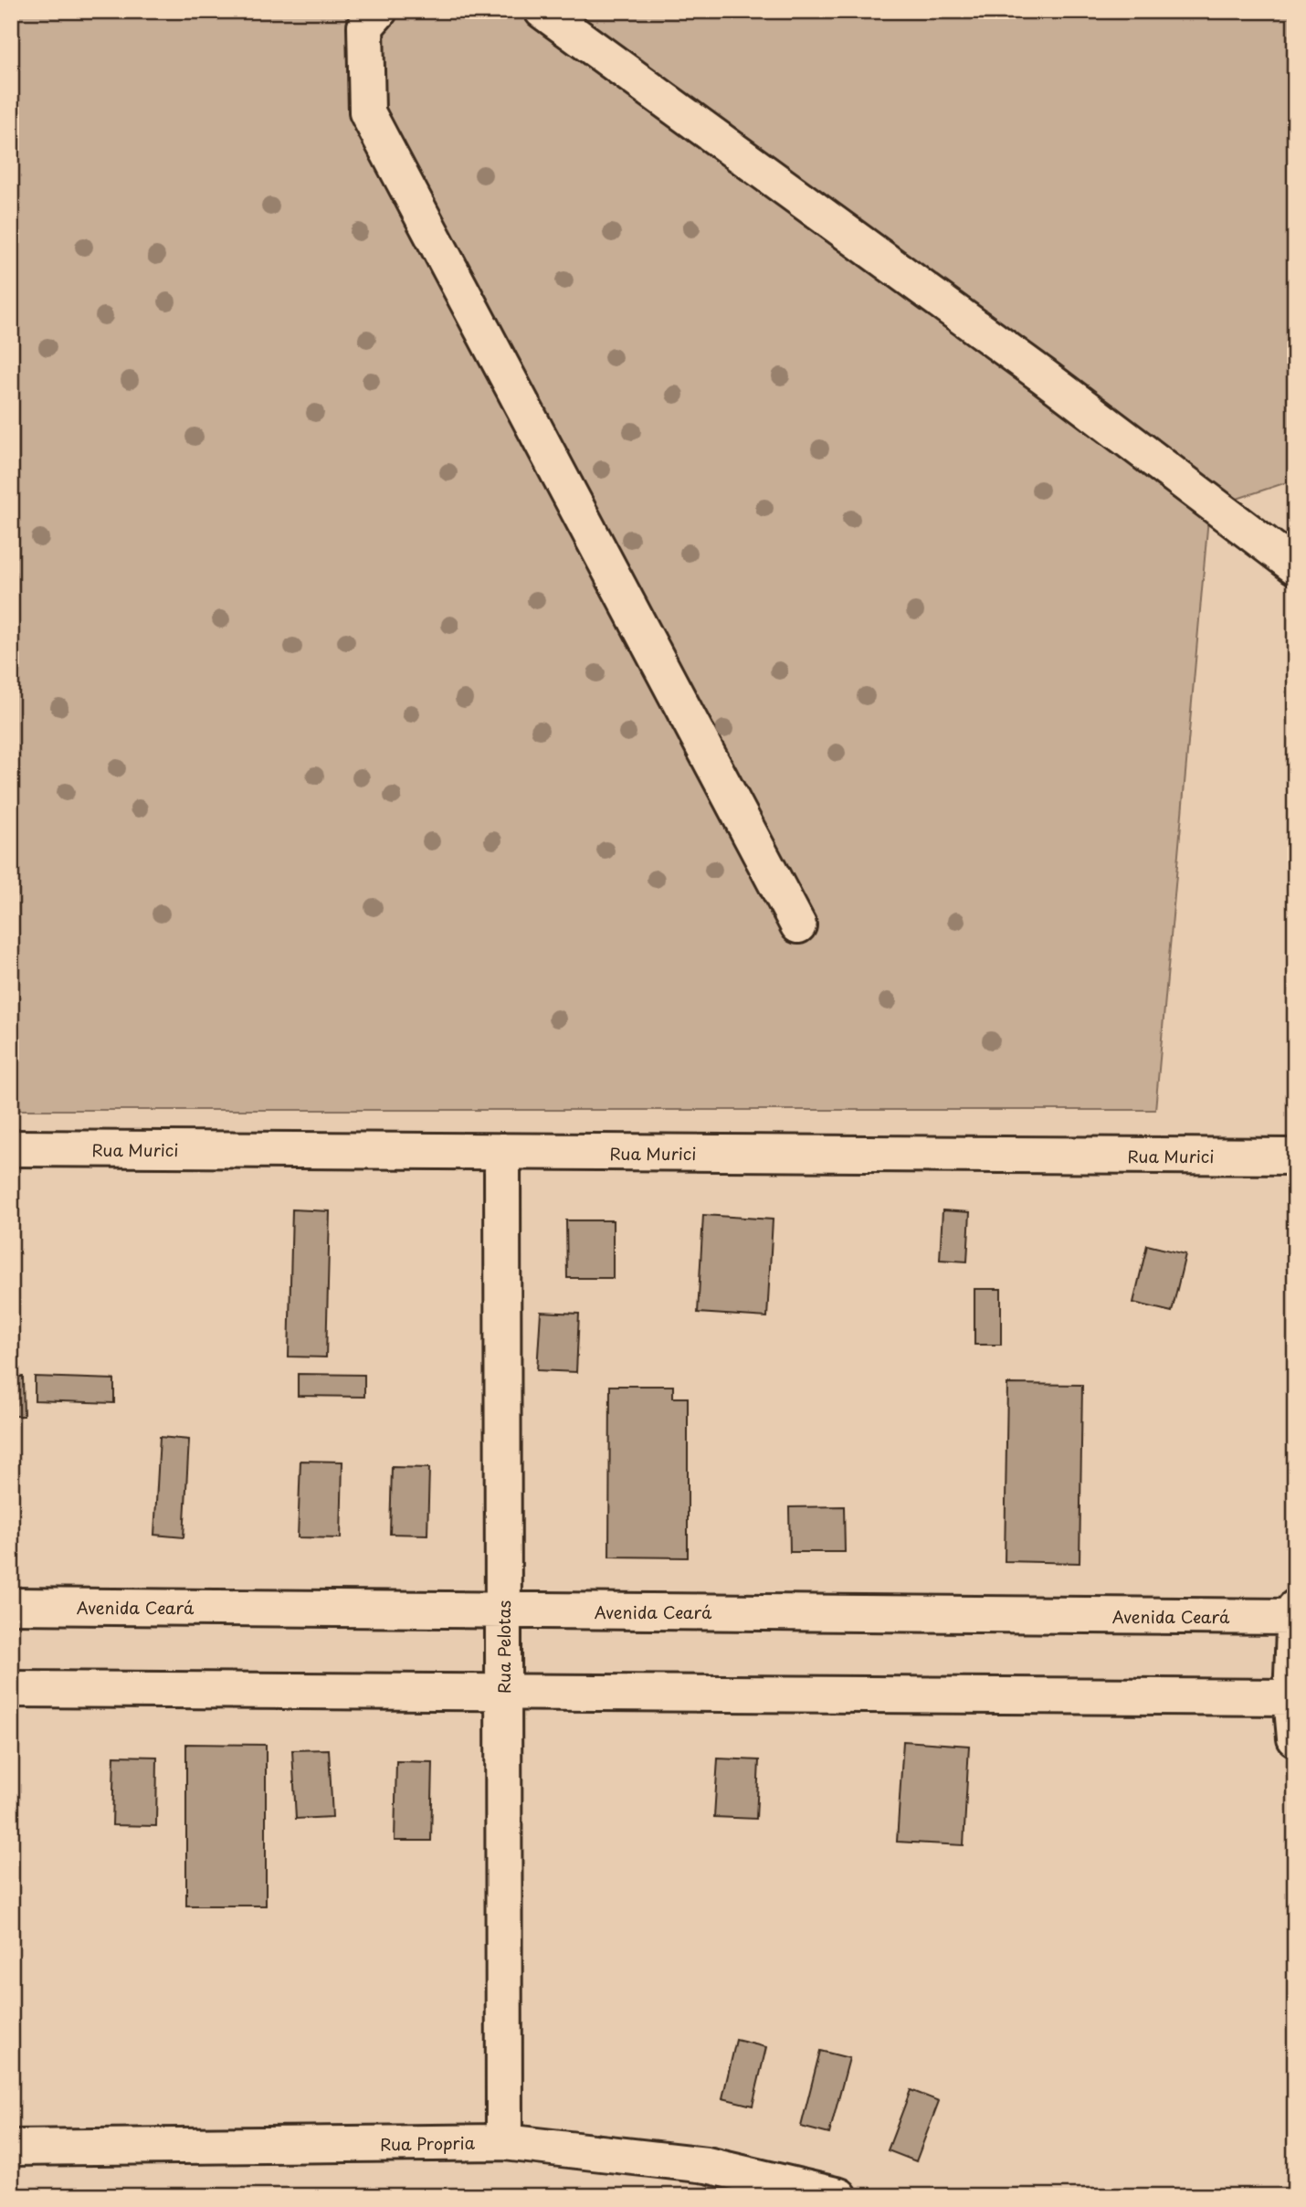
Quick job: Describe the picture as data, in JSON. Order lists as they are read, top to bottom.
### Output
{
  "streets": {
    "street": [
      "Rua Murici",
      "Avenida Ceará",
      "Rua Pelotas",
      "Rua Propria"
    ]
  },
  "crossings": [
    ["Rua Murici", "Rua Pelotas"],
    ["Avenida Ceará", "Rua Pelotas"],
    ["Rua Pelotas", "Rua Propria"]
  ]
}
